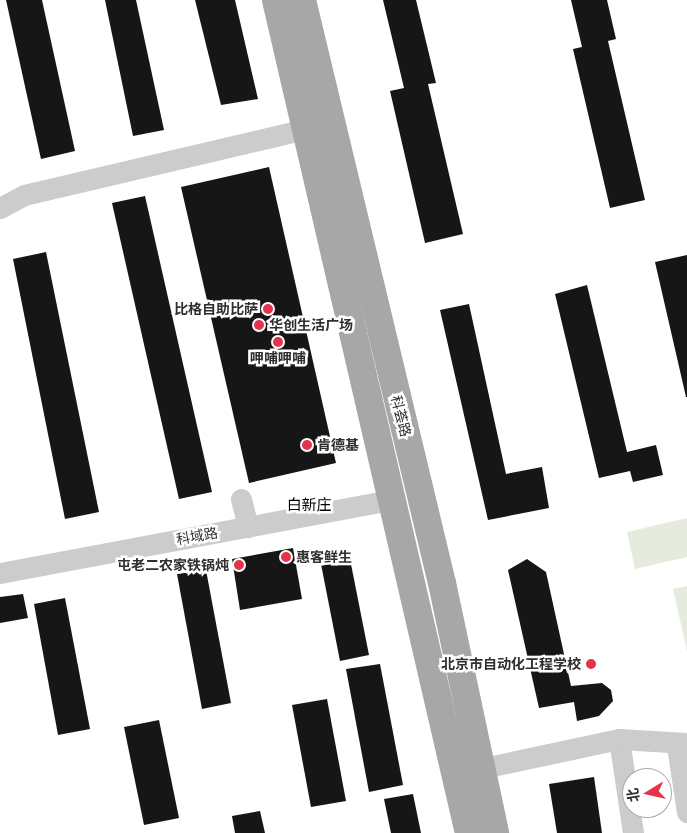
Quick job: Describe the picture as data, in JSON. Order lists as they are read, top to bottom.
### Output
{
  "streets": {
    "main road": ["科荟路"],
    "street": ["科域路"]
  },
  "crossings": [
    ["科荟路", "科域路"]
  ],
  "districts": ["白新庄"],
  "places": [
    "比格自助比萨",
    "华创生活广场",
    "呷哺呷哺",
    "肯德基",
    "惠客鲜生",
    "屯老二农家铁锅炖",
    "北京市自动化工程学校"
  ],
  "north": "left"
}
